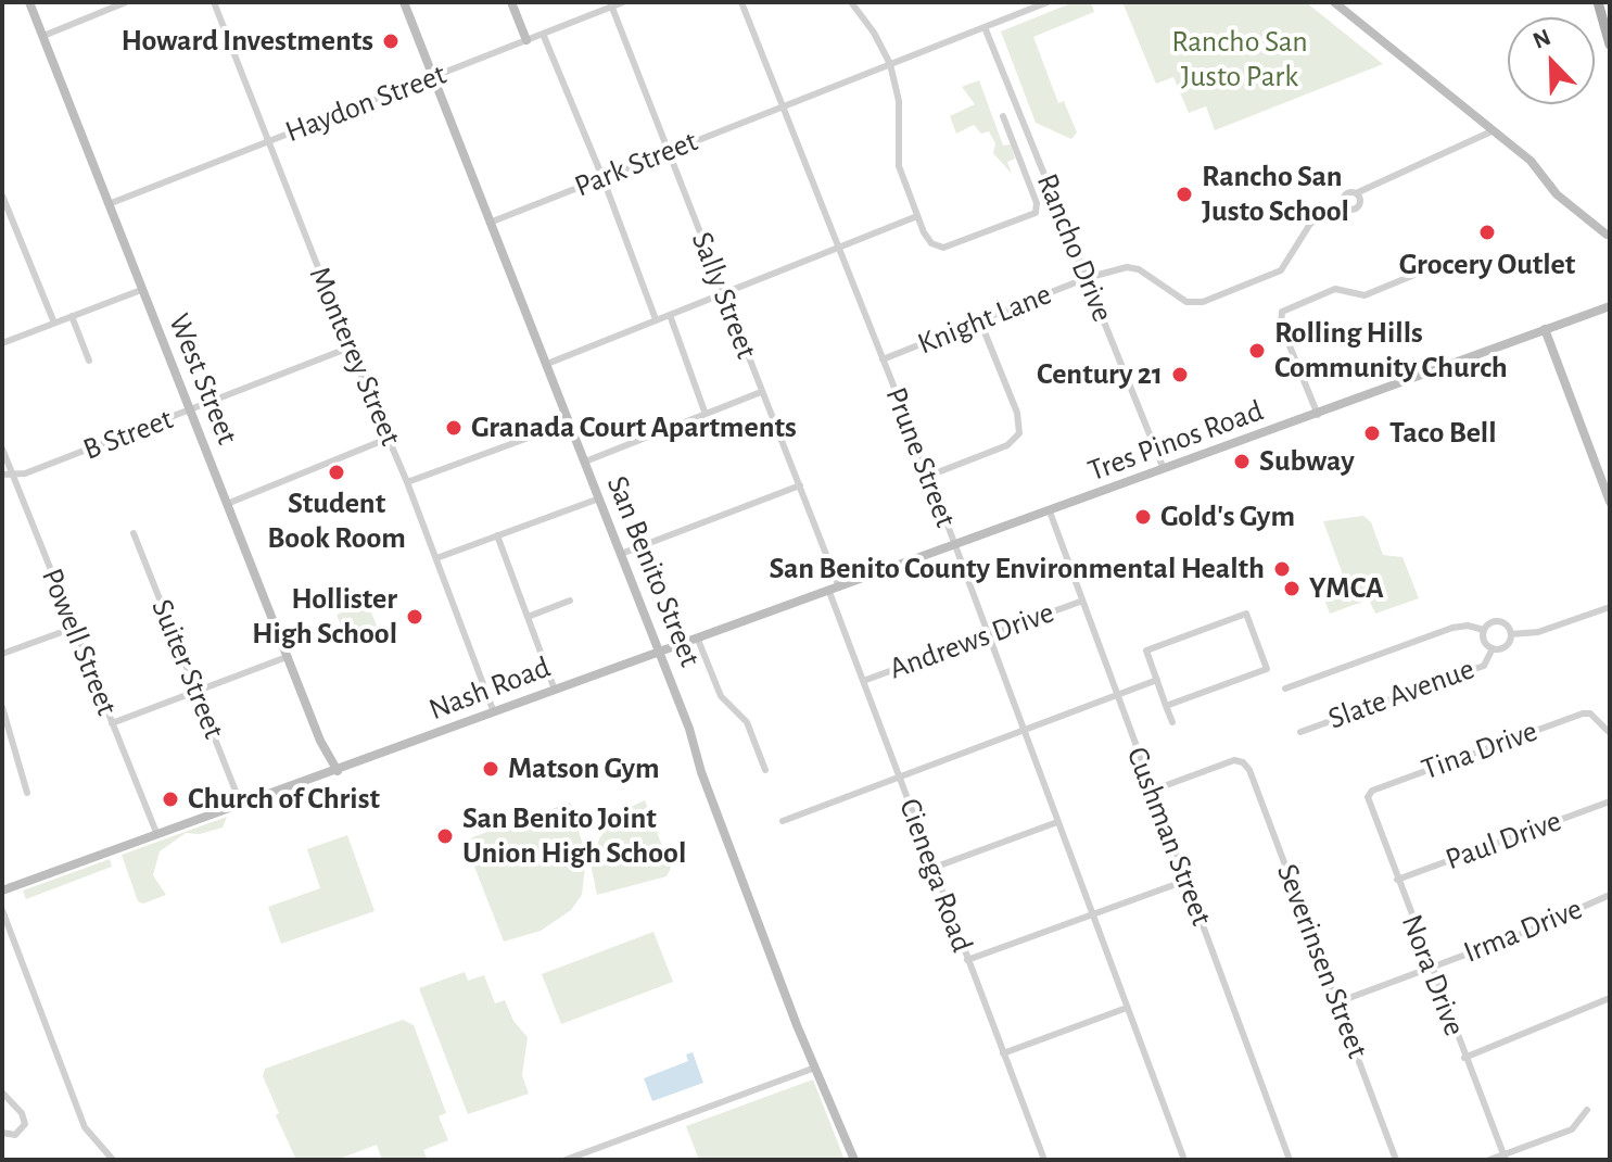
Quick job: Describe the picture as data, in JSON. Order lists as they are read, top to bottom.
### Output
{
  "streets": {
    "street": [
      "Haydon Street",
      "Park Street",
      "Rancho Drive",
      "Sally Street",
      "Knight Lane",
      "Monterey Street",
      "West Street",
      "B Street",
      "Tres Pinos Road",
      "Prune Street",
      "San Benito Street",
      "Andrews Drive",
      "Powell Street",
      "Suiter Street",
      "Nash Road",
      "Slate Avenue",
      "Tina Drive",
      "Cushman Street",
      "Paul Drive",
      "Cienega Road",
      "Irma Drive",
      "Severinsen Street",
      "Nora Drive"
    ]
  },
  "crossings": [
    ["Haydon Street", "Sally Street"],
    ["Haydon Street", "Monterey Street"],
    ["Haydon Street", "West Street"],
    ["Haydon Street", "San Benito Street"],
    ["Park Street", "Rancho Drive"],
    ["Park Street", "Sally Street"],
    ["Park Street", "Prune Street"],
    ["Park Street", "San Benito Street"],
    ["Rancho Drive", "Knight Lane"],
    ["Rancho Drive", "Tres Pinos Road"],
    ["Sally Street", "Nash Road"],
    ["Sally Street", "Cienega Road"],
    ["Knight Lane", "Prune Street"],
    ["Monterey Street", "B Street"],
    ["Monterey Street", "Nash Road"],
    ["West Street", "B Street"],
    ["West Street", "Nash Road"],
    ["B Street", "Powell Street"],
    ["Tres Pinos Road", "Prune Street"],
    ["Tres Pinos Road", "Nash Road"],
    ["Tres Pinos Road", "Cushman Street"],
    ["Prune Street", "Andrews Drive"],
    ["Prune Street", "Nash Road"],
    ["San Benito Street", "Nash Road"],
    ["Andrews Drive", "Cushman Street"],
    ["Andrews Drive", "Cienega Road"],
    ["Powell Street", "Nash Road"],
    ["Suiter Street", "Nash Road"],
    ["Nash Road", "Cienega Road"],
    ["Tina Drive", "Nora Drive"],
    ["Cushman Street", "Severinsen Street"],
    ["Paul Drive", "Nora Drive"],
    ["Irma Drive", "Severinsen Street"],
    ["Irma Drive", "Nora Drive"]
  ],
  "parks": ["Rancho San Justo Park"],
  "places": [
    "Howard Investments",
    "Rancho San Justo School",
    "Grocery Outlet",
    "Rolling Hills Community Church",
    "Century 21",
    "Granada Court Apartments",
    "Taco Bell",
    "Subway",
    "Student Book Room",
    "Gold's Gym",
    "San Benito County Environmental Health",
    "YMCA",
    "Hollister High School",
    "Matson Gym",
    "Church of Christ",
    "San Benito Joint Union High School"
  ],
  "north": "top left"
}
